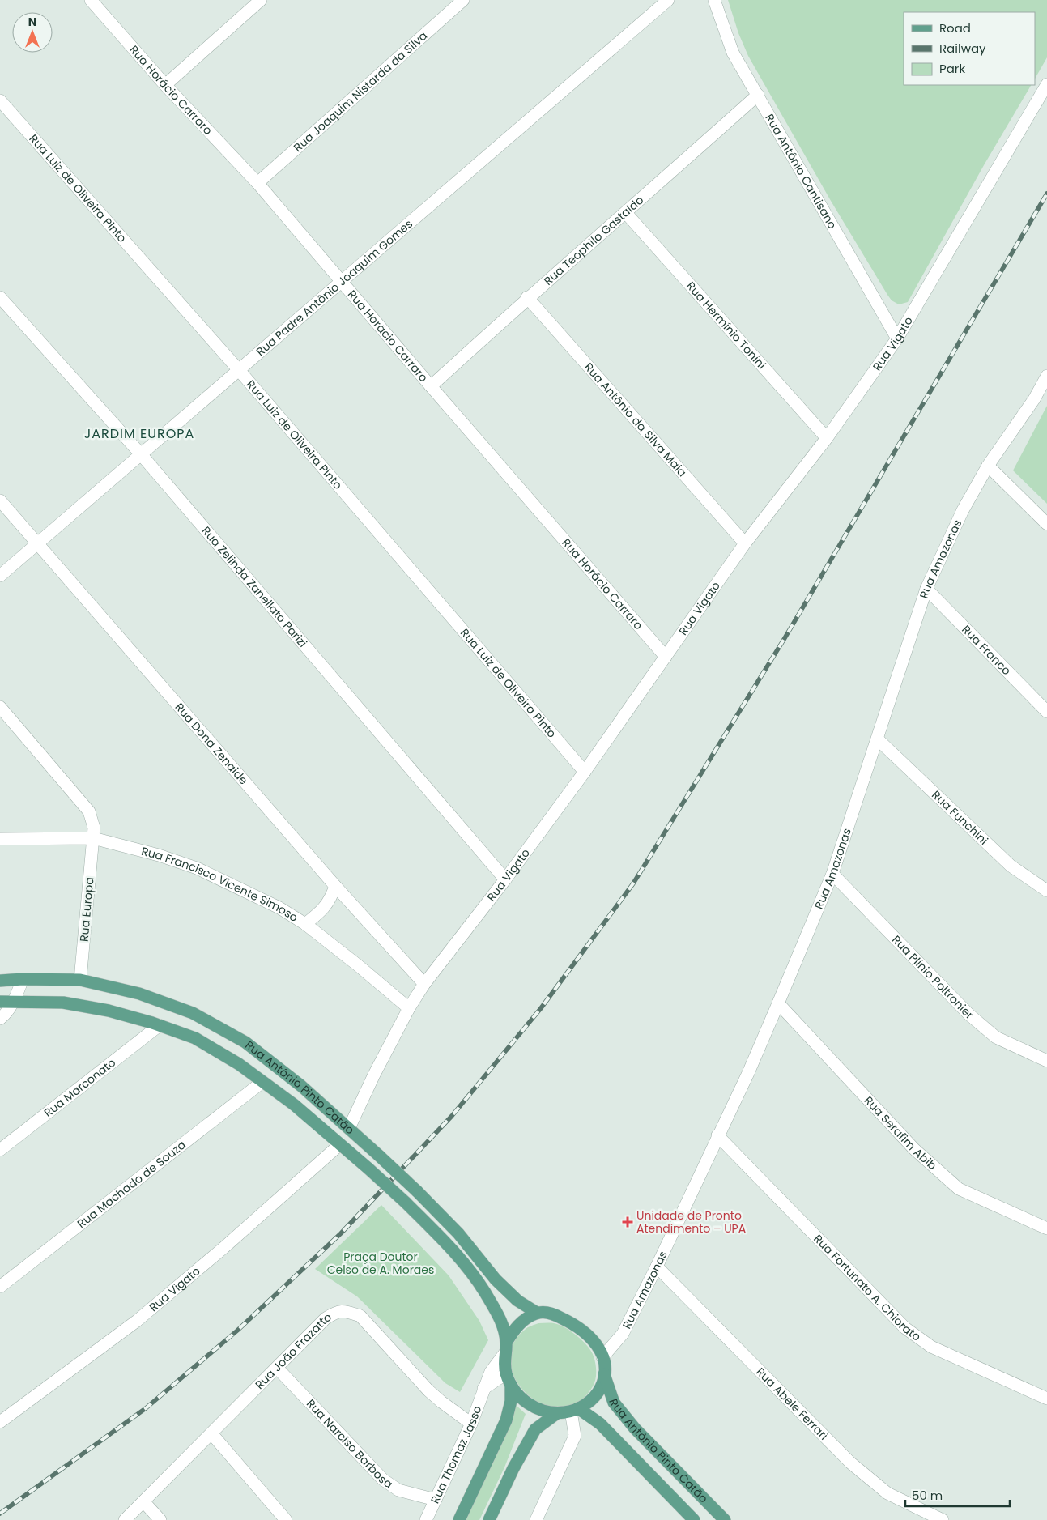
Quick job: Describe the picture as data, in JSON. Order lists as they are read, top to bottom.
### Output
{
  "streets": {
    "main road": ["Rua Antônio Pinto Catão"],
    "street": [
      "Rua Horácio Carraro",
      "Rua Joaquim Nistarda da Silva",
      "Rua Antônio Cantisano",
      "Rua Luiz de Oliveira Pinto",
      "Rua Teophilo Gastaldo",
      "Rua Padre Antônio Joaquim Gomes",
      "Rua Hermínio Tonini",
      "Rua Vigato",
      "Rua Antônio da Silva Maia",
      "Rua Amazonas",
      "Rua Zelinda Zanellato Parizi",
      "Rua Franco",
      "Rua Dona Zenaide",
      "Rua Funchini",
      "Rua Francisco Vicente Simoso",
      "Rua Europa",
      "Rua Plínio Poltronier",
      "Rua Marconato",
      "Rua Serafim Abib",
      "Rua Machado de Souza",
      "Rua Fortunato A. Chiorato",
      "Rua João Frazatto",
      "Rua Abele Ferrari",
      "Rua Narciso Barbosa",
      "Rua Thomaz Jasso"
    ]
  },
  "crossings": [
    ["Rua Horácio Carraro", "Rua Joaquim Nistarda da Silva"],
    ["Rua Horácio Carraro", "Rua Teophilo Gastaldo"],
    ["Rua Horácio Carraro", "Rua Padre Antônio Joaquim Gomes"],
    ["Rua Horácio Carraro", "Rua Vigato"],
    ["Rua Antônio Cantisano", "Rua Teophilo Gastaldo"],
    ["Rua Antônio Cantisano", "Rua Vigato"],
    ["Rua Luiz de Oliveira Pinto", "Rua Padre Antônio Joaquim Gomes"],
    ["Rua Luiz de Oliveira Pinto", "Rua Vigato"],
    ["Rua Teophilo Gastaldo", "Rua Hermínio Tonini"],
    ["Rua Teophilo Gastaldo", "Rua Antônio da Silva Maia"],
    ["Rua Padre Antônio Joaquim Gomes", "Rua Zelinda Zanellato Parizi"],
    ["Rua Padre Antônio Joaquim Gomes", "Rua Dona Zenaide"],
    ["Rua Hermínio Tonini", "Rua Vigato"],
    ["Rua Vigato", "Rua Antônio da Silva Maia"],
    ["Rua Vigato", "Rua Zelinda Zanellato Parizi"],
    ["Rua Vigato", "Rua Dona Zenaide"],
    ["Rua Vigato", "Rua Francisco Vicente Simoso"],
    ["Rua Vigato", "Rua Antônio Pinto Catão"],
    ["Rua Amazonas", "Rua Franco"],
    ["Rua Amazonas", "Rua Funchini"],
    ["Rua Amazonas", "Rua Plínio Poltronier"],
    ["Rua Amazonas", "Rua Antônio Pinto Catão"],
    ["Rua Amazonas", "Rua Serafim Abib"],
    ["Rua Amazonas", "Rua Fortunato A. Chiorato"],
    ["Rua Amazonas", "Rua Abele Ferrari"],
    ["Rua Amazonas", "Rua Thomaz Jasso"],
    ["Rua Francisco Vicente Simoso", "Rua Europa"],
    ["Rua Europa", "Rua Antônio Pinto Catão"],
    ["Rua Marconato", "Rua Antônio Pinto Catão"],
    ["Rua Antônio Pinto Catão", "Rua Machado de Souza"],
    ["Rua Antônio Pinto Catão", "Rua Thomaz Jasso"],
    ["Rua João Frazatto", "Rua Narciso Barbosa"],
    ["Rua João Frazatto", "Rua Thomaz Jasso"],
    ["Rua Narciso Barbosa", "Rua Thomaz Jasso"]
  ],
  "districts": ["JARDIM EUROPA"],
  "parks": ["Praça Doutor Celso de A. Moraes"],
  "places": {
    "health": ["Unidade de Pronto Atendimento – UPA"]
  },
  "legend": ["Road", "Railway", "Park"],
  "scale_bar": "50 m",
  "north": "top"
}
